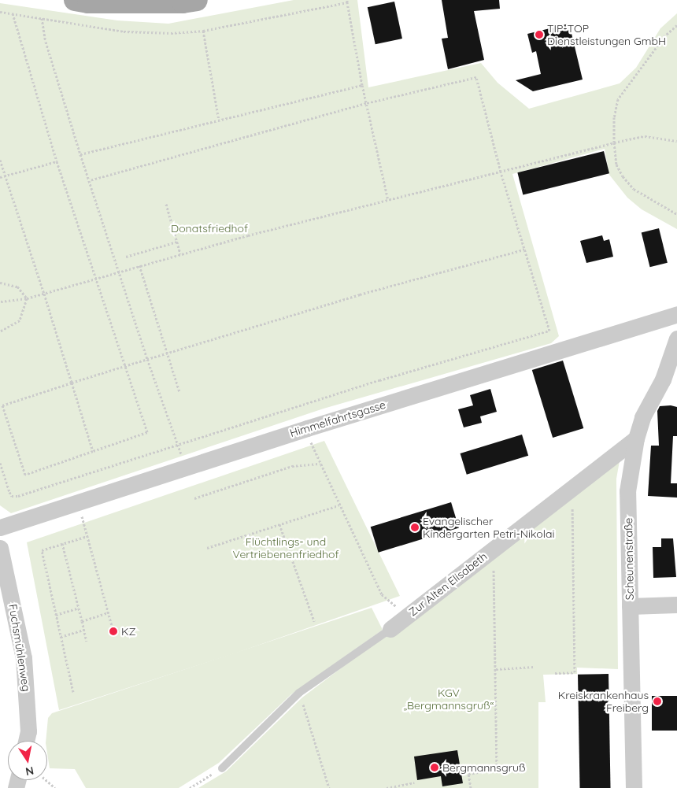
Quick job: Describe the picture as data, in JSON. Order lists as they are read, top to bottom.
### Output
{
  "streets": {
    "street": [
      "Himmelfahrtsgasse",
      "Scheunenstraße",
      "Zur Alten Elisabeth",
      "Fuchsmühlenweg"
    ]
  },
  "crossings": [
    ["Scheunenstraße", "Zur Alten Elisabeth"]
  ],
  "parks": ["Donatsfriedhof", "Flüchtlings- und Vertriebenenfriedhof", "KGV „Bergmannsgruß“"],
  "places": [
    "TIP-TOP Dienstleistungen GmbH",
    "Evangelischer Kindergarten Petri-Nikolai",
    "KZ",
    "Kreiskrankenhaus Freiberg",
    "Bergmannsgruß"
  ],
  "north": "bottom"
}
